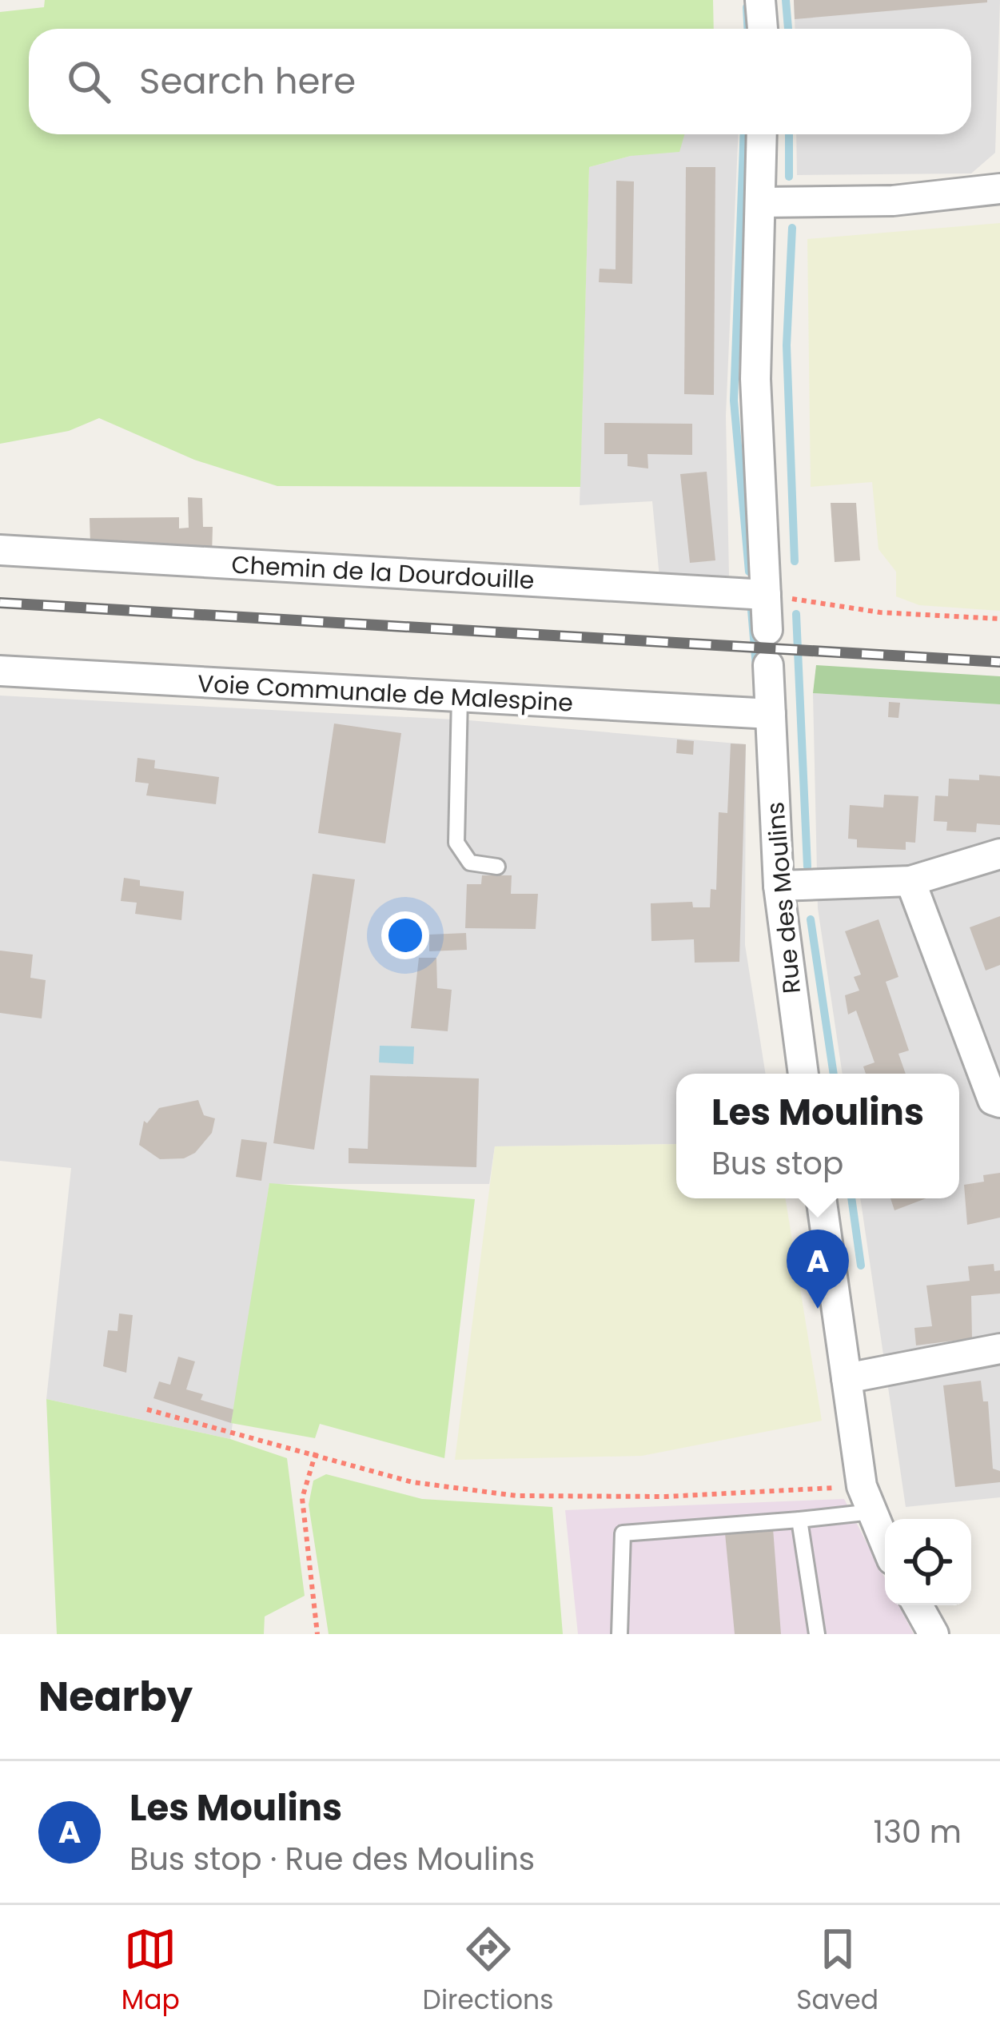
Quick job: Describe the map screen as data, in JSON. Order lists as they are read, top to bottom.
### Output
{
  "streets": {
    "street": ["Chemin de la Dourdouille", "Voie Communale de Malespine", "Rue des Moulins"]
  },
  "crossings": [
    ["Voie Communale de Malespine", "Rue des Moulins"]
  ],
  "page": {
    "search": "Search here",
    "popup": ["Les Moulins", "Bus stop"],
    "pins": "A",
    "heading": "Nearby",
    "list": [
      {
        "mark": "A",
        "name": "Les Moulins",
        "note": "Bus stop · Rue des Moulins",
        "value": "130 m"
      }
    ],
    "nav": ["Map", "Directions", "Saved"]
  }
}
